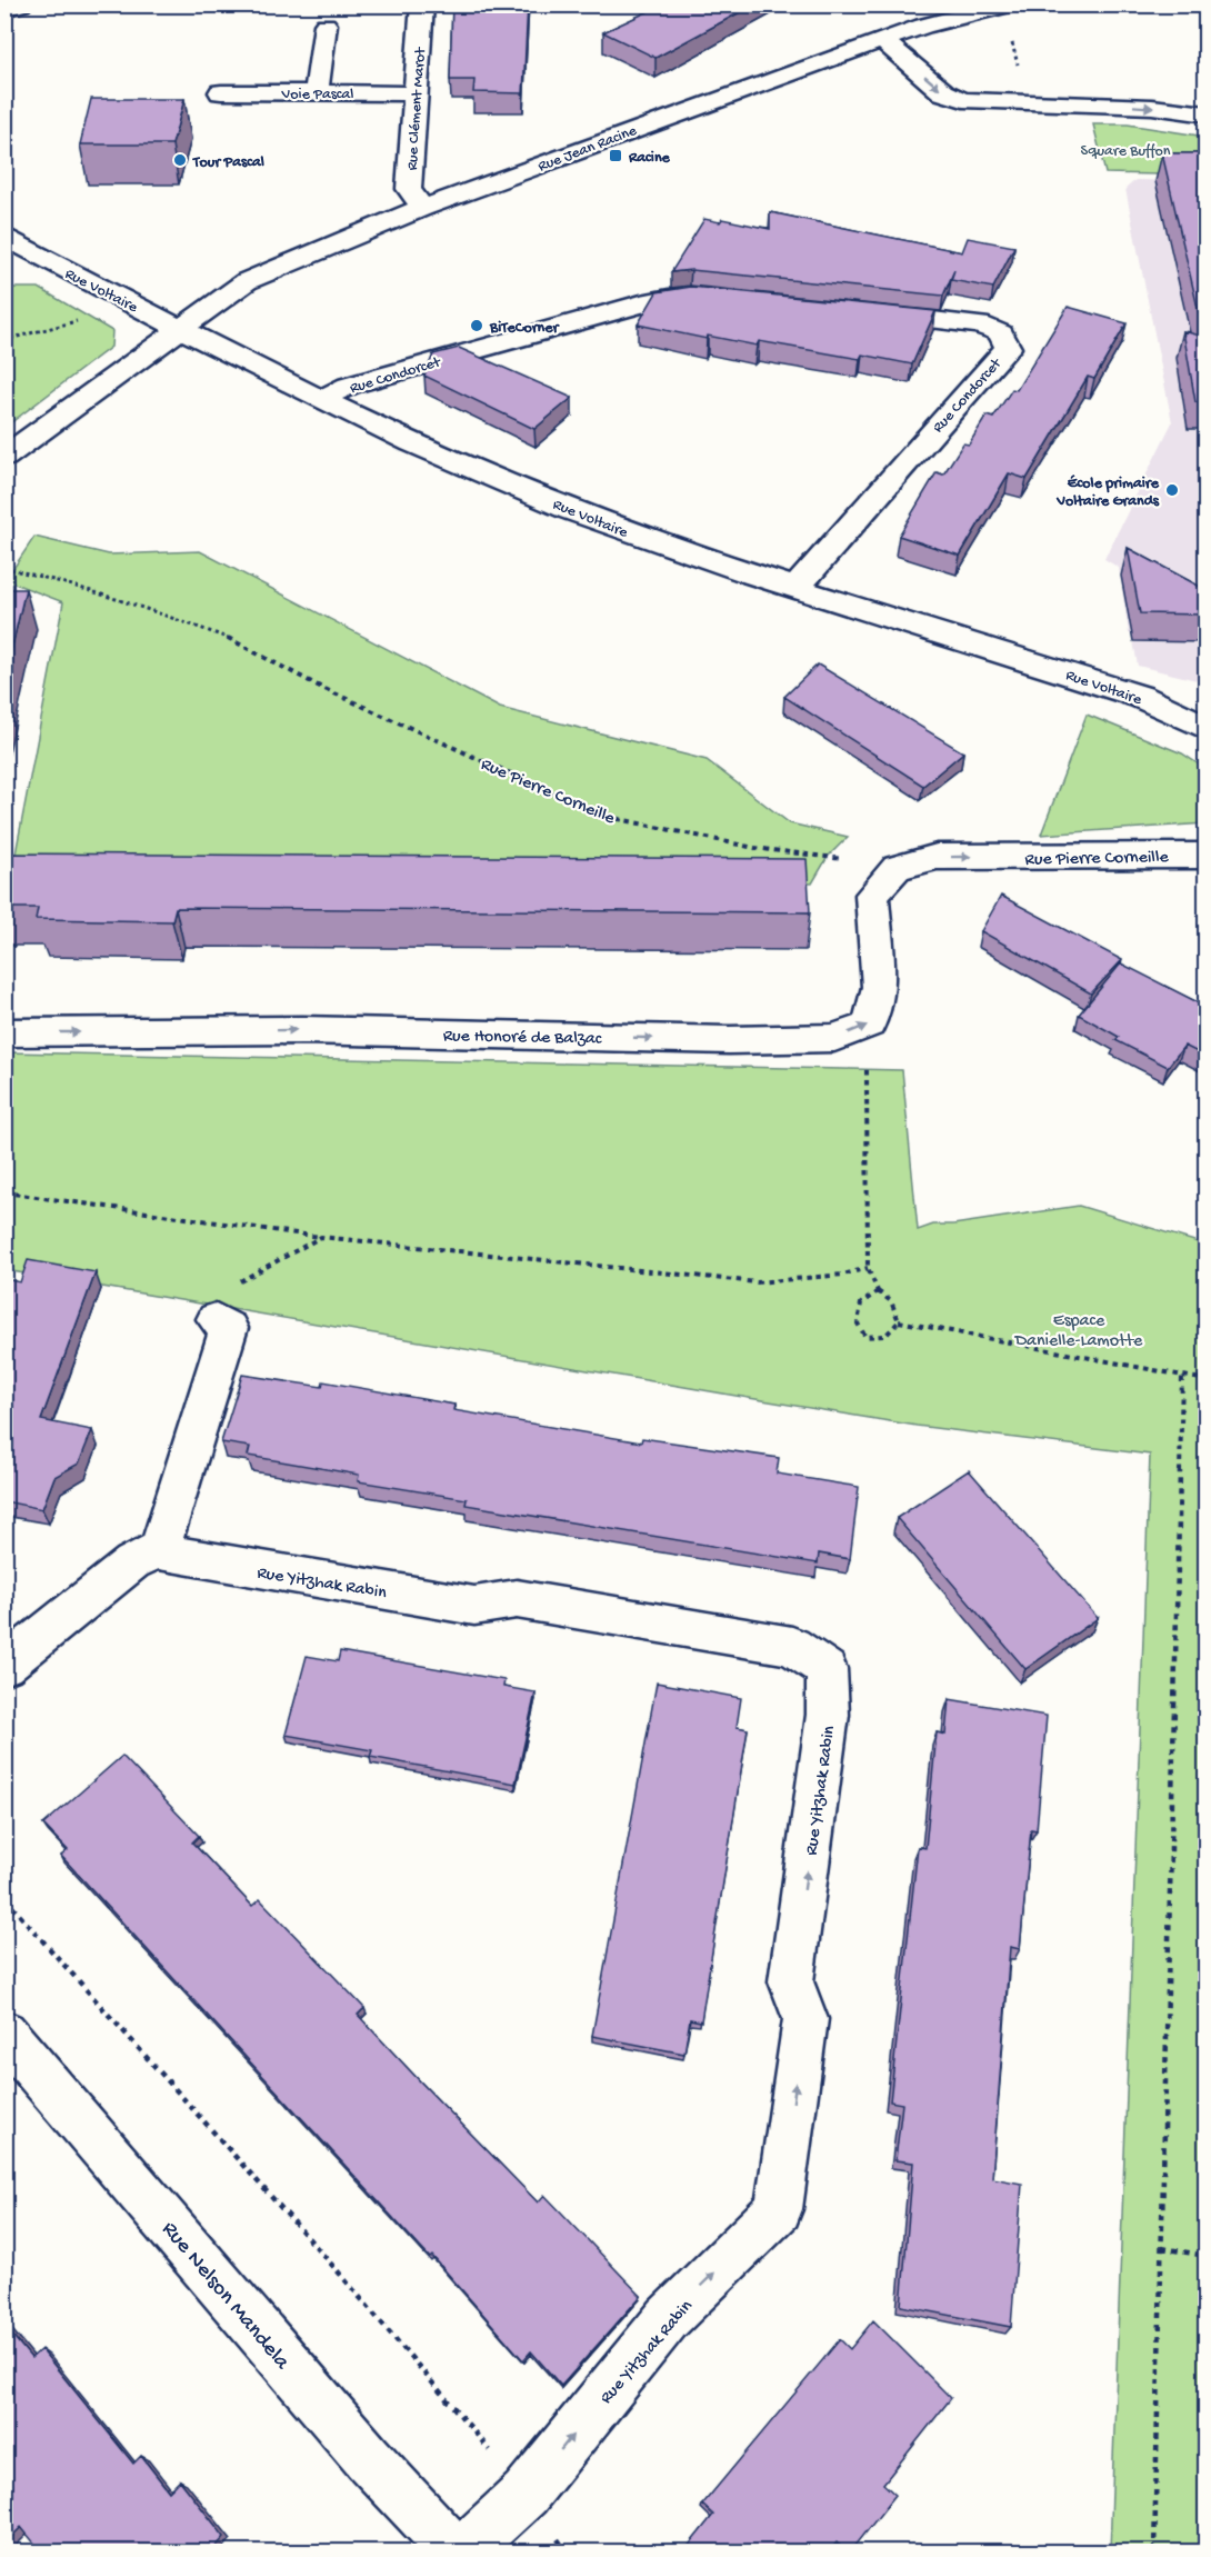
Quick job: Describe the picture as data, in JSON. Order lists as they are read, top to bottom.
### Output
{
  "streets": {
    "street": [
      "Voie Pascal",
      "Rue Clément Marot",
      "Rue Jean Racine",
      "Rue Voltaire",
      "Rue Condorcet",
      "Rue Pierre Corneille",
      "Rue Honoré de Balzac",
      "Rue Yitzhak Rabin",
      "Rue Nelson Mandela"
    ]
  },
  "crossings": [
    ["Voie Pascal", "Rue Clément Marot"],
    ["Rue Clément Marot", "Rue Jean Racine"],
    ["Rue Jean Racine", "Rue Voltaire"],
    ["Rue Voltaire", "Rue Condorcet"]
  ],
  "one_way": ["Rue Honoré de Balzac"],
  "parks": ["Square Buffon", "Espace Danielle-Lamotte"],
  "places": {
    "transit": ["Racine"],
    "other": ["Tour Pascal", "BiTeCorner", "École primaire Voltaire Grands"]
  }
}
